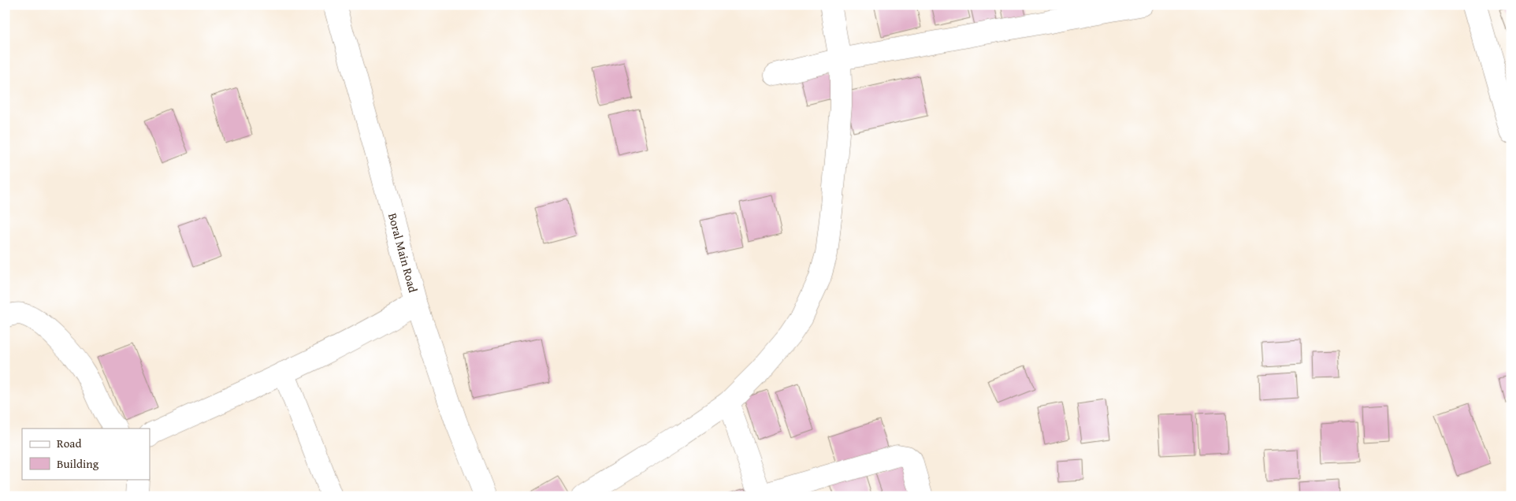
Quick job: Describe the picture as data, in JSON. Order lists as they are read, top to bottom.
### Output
{
  "streets": {
    "street": ["Boral Main Road"]
  },
  "legend": ["Road", "Building"]
}
